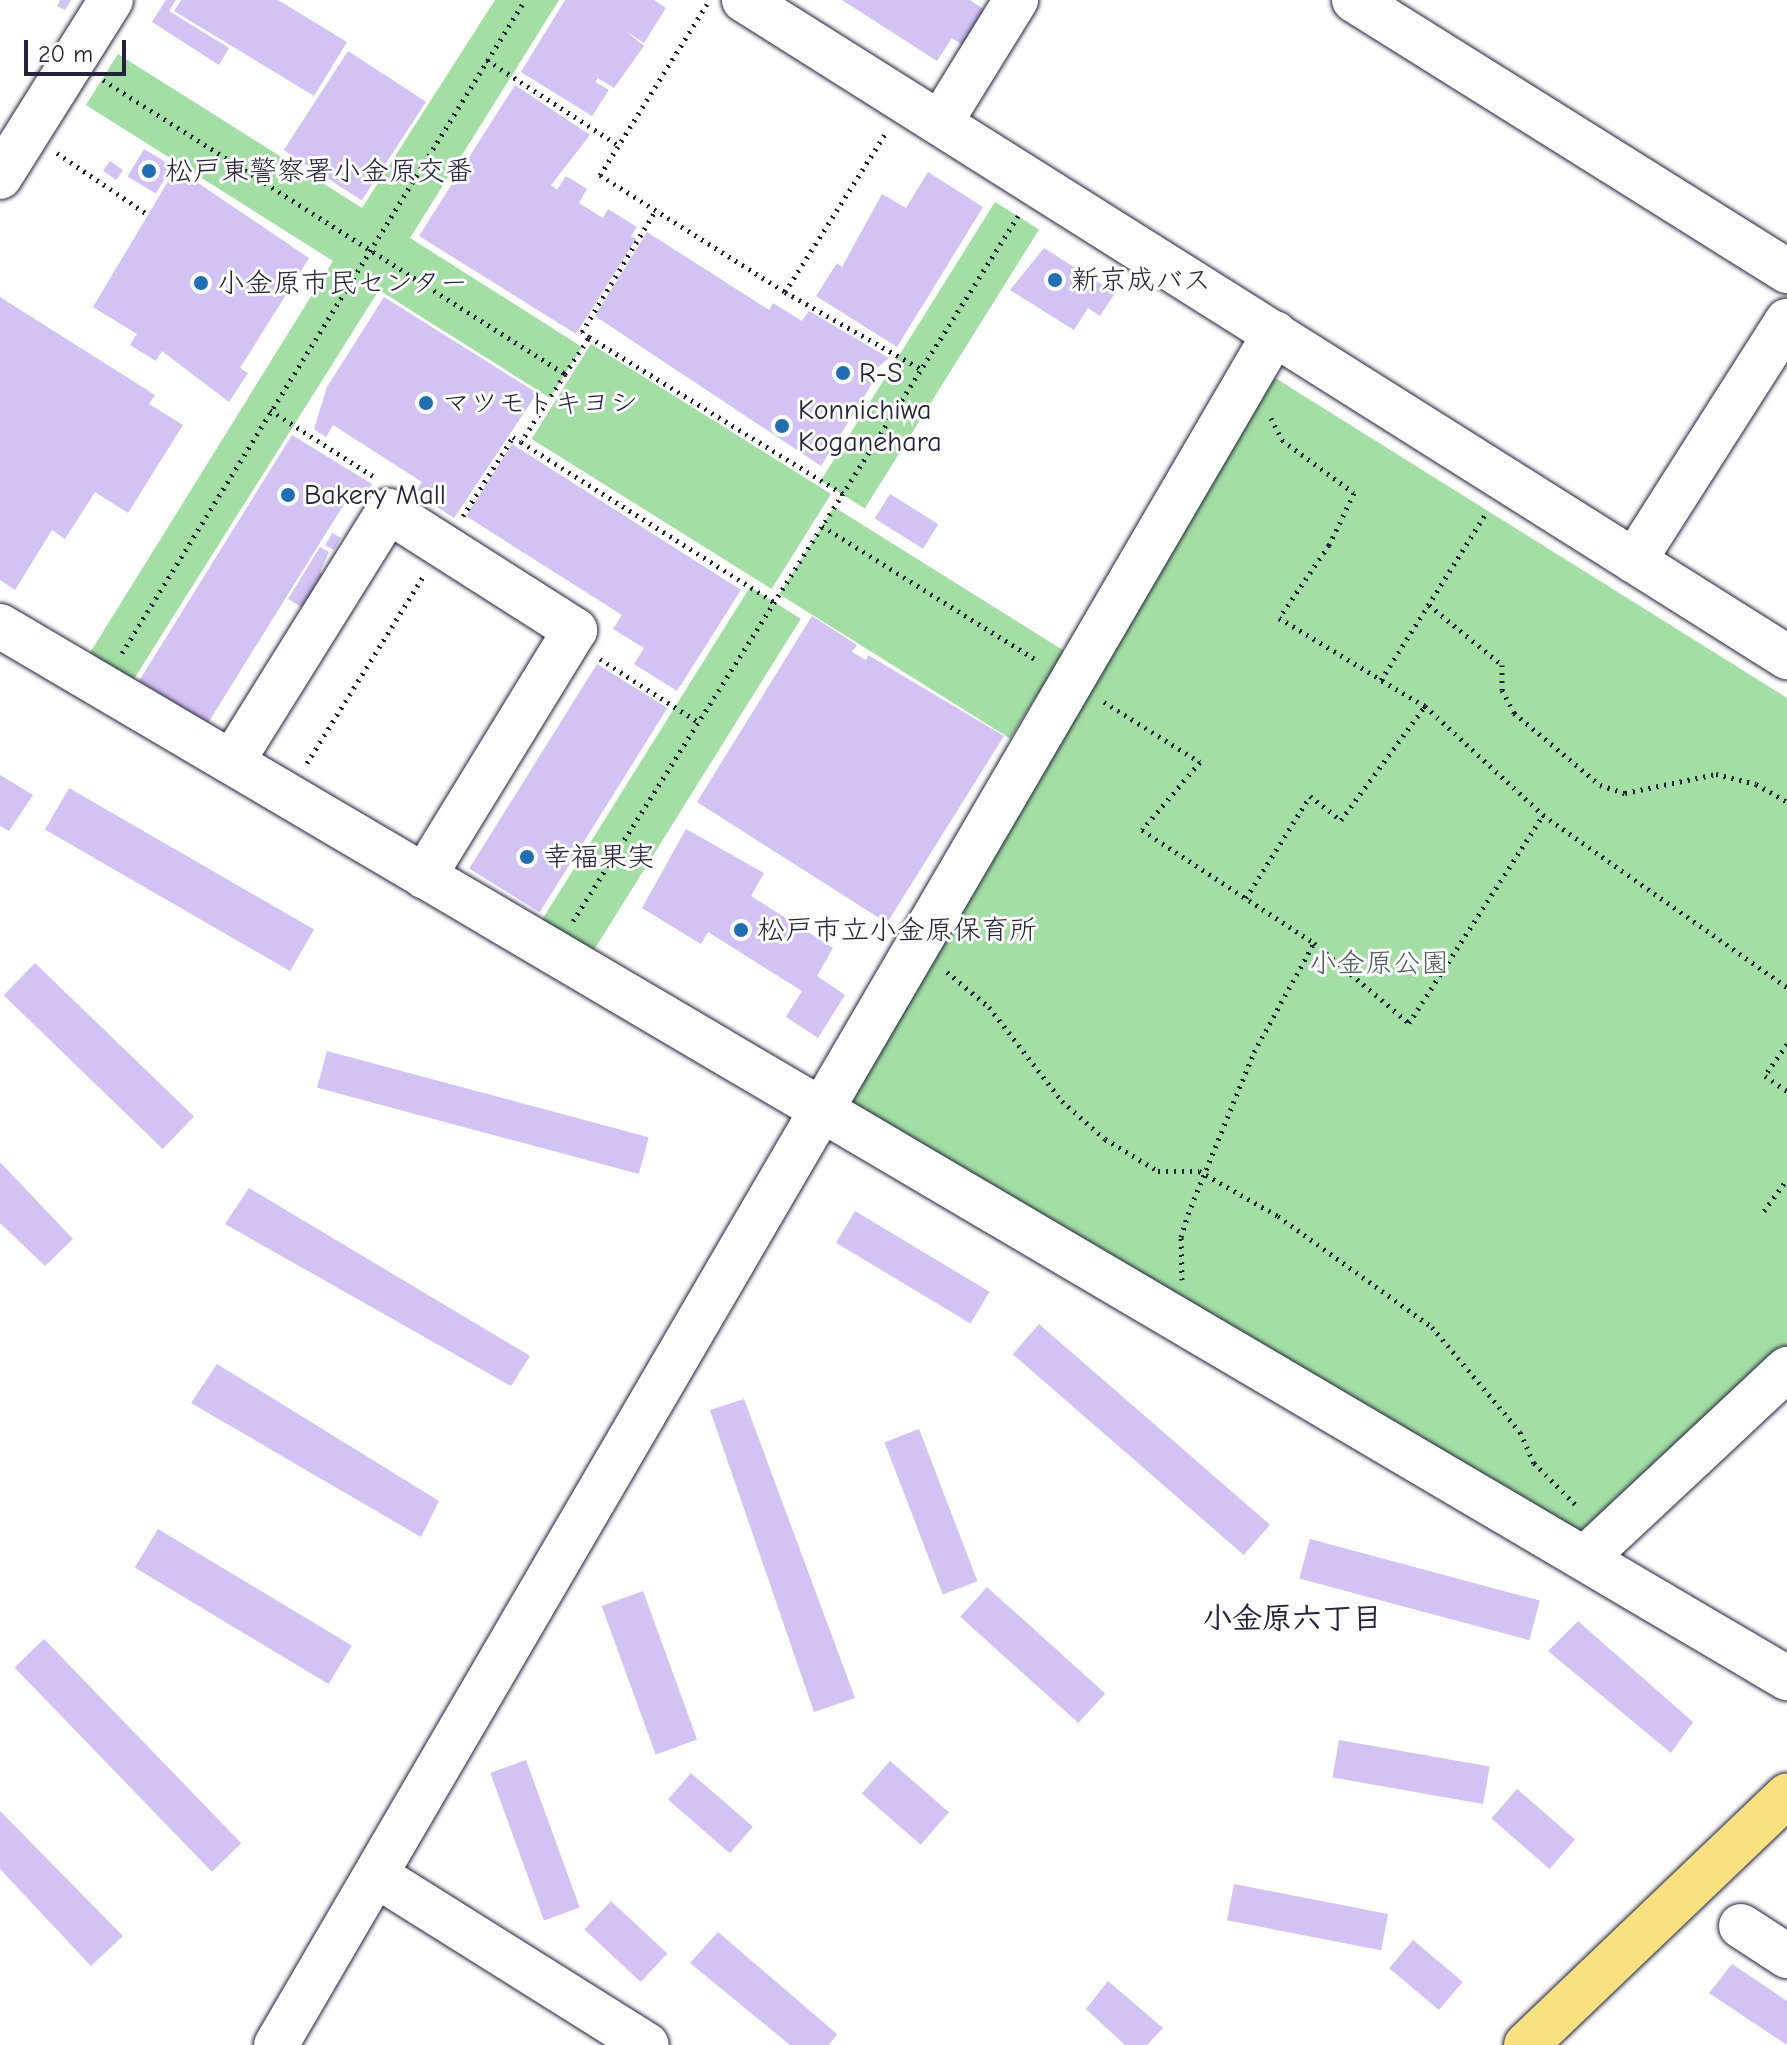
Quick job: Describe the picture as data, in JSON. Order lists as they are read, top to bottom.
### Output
{
  "districts": ["小金原六丁目"],
  "parks": ["小金原公園"],
  "places": [
    "松戸東警察署小金原交番",
    "新京成バス",
    "小金原市民センター",
    "R-S",
    "マツモトキヨシ",
    "Konnichiwa Koganehara",
    "Bakery Mall",
    "幸福果実",
    "松戸市立小金原保育所"
  ],
  "scale_bar": "20 m"
}
